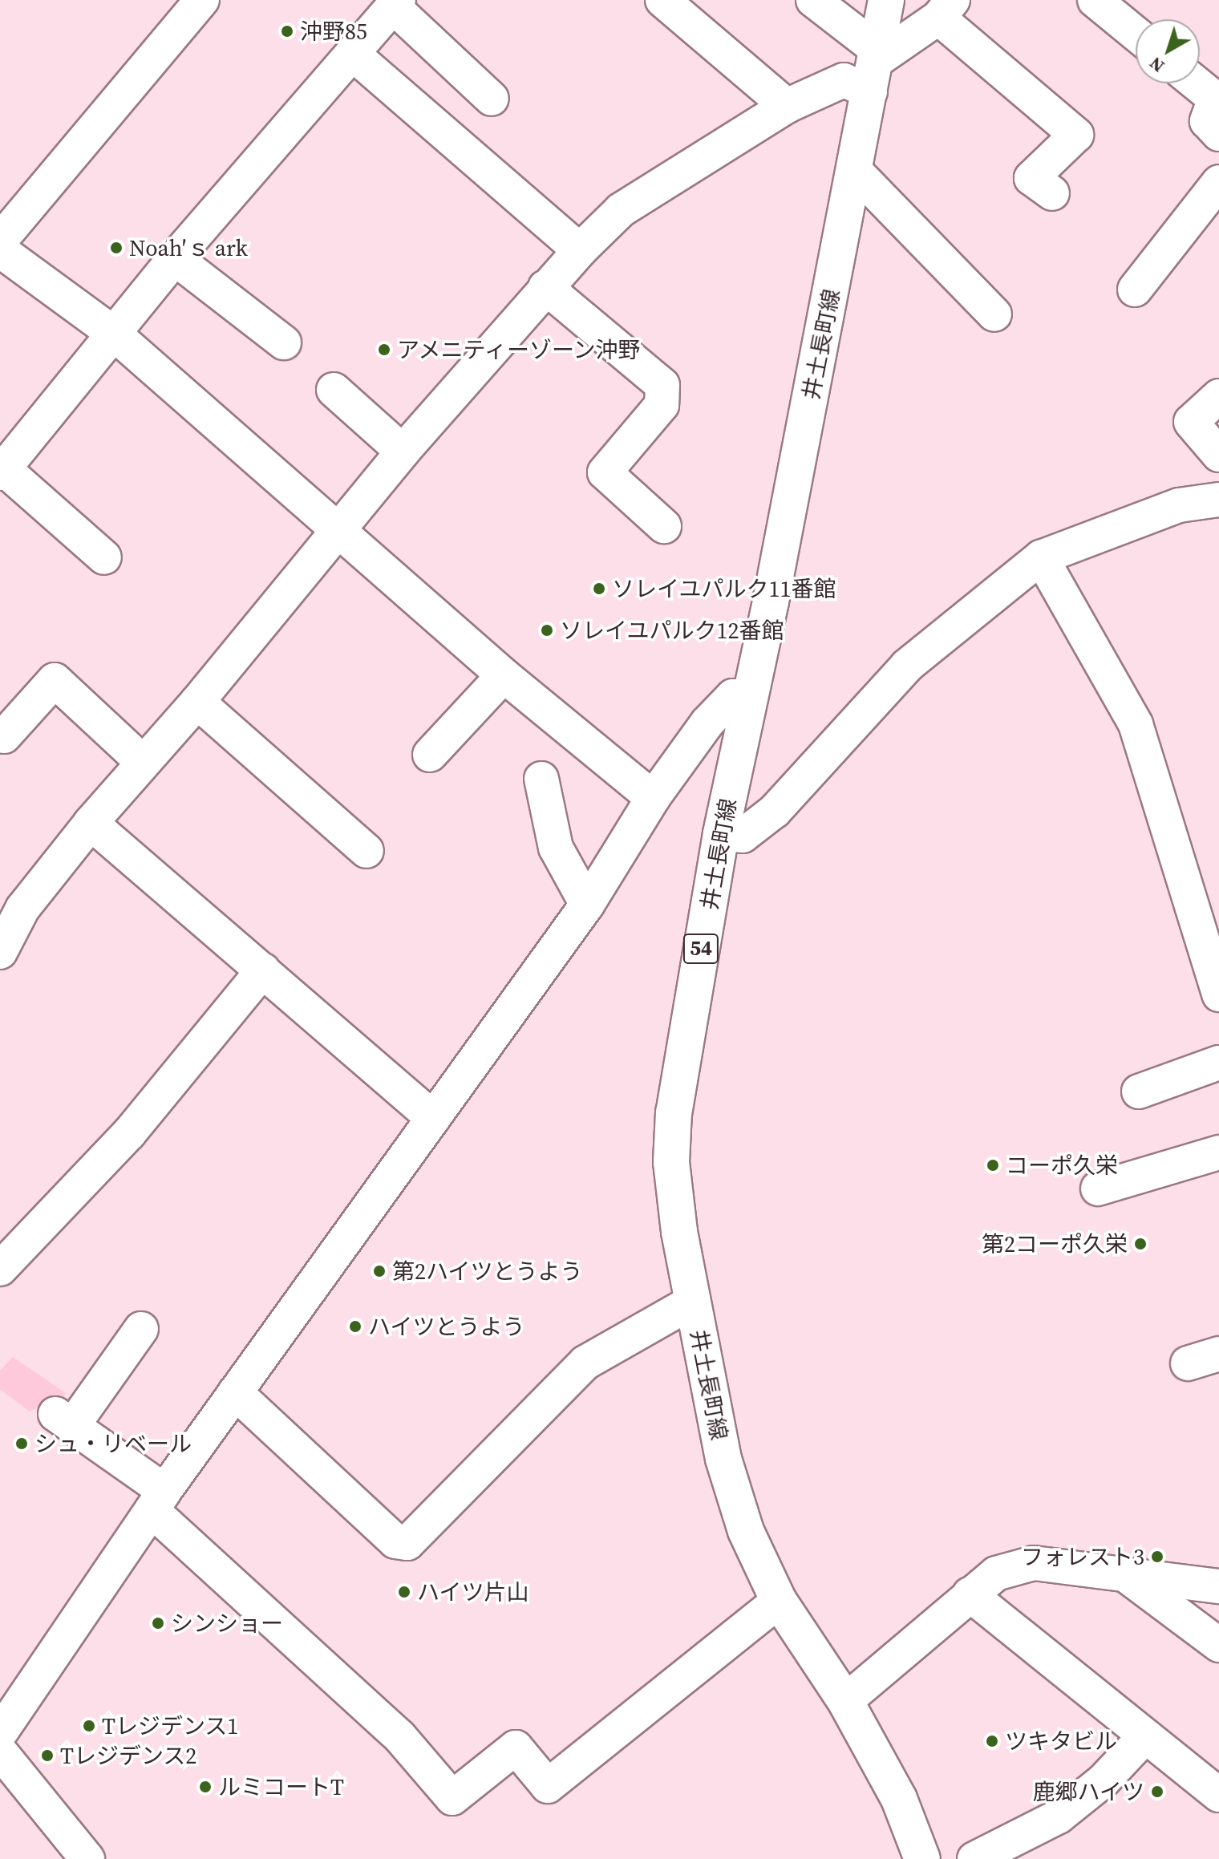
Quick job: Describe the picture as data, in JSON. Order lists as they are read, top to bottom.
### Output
{
  "streets": {
    "main road": ["井土長町線", "54"]
  },
  "places": [
    "沖野85",
    "Noah′ｓ ark",
    "アメニティーゾーン沖野",
    "ソレイユパルク11番館",
    "ソレイユパルク12番館",
    "コーポ久栄",
    "第2コーポ久栄",
    "第2ハイツとうよう",
    "ハイツとうよう",
    "シュ・リベール",
    "フォレスト3",
    "ハイツ片山",
    "シンショー",
    "Tレジデンス1",
    "ツキタビル",
    "Tレジデンス2",
    "ルミコートT",
    "鹿郷ハイツ"
  ],
  "north": "bottom left"
}
